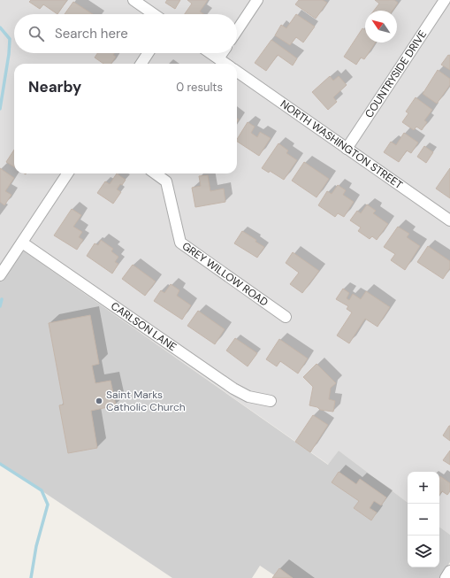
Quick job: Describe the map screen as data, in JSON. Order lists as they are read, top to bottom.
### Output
{
  "streets": {
    "street": [
      "COUNTRYSIDE DRIVE",
      "NORTH WASHINGTON STREET",
      "GREY WILLOW ROAD",
      "CARLSON LANE"
    ]
  },
  "crossings": [
    ["COUNTRYSIDE DRIVE", "NORTH WASHINGTON STREET"]
  ],
  "places": ["Saint Marks Catholic Church"],
  "north": "top left",
  "page": {
    "search": "Search here",
    "heading": ["Nearby", "0 results"],
    "map_buttons": ["+", "−"]
  }
}
